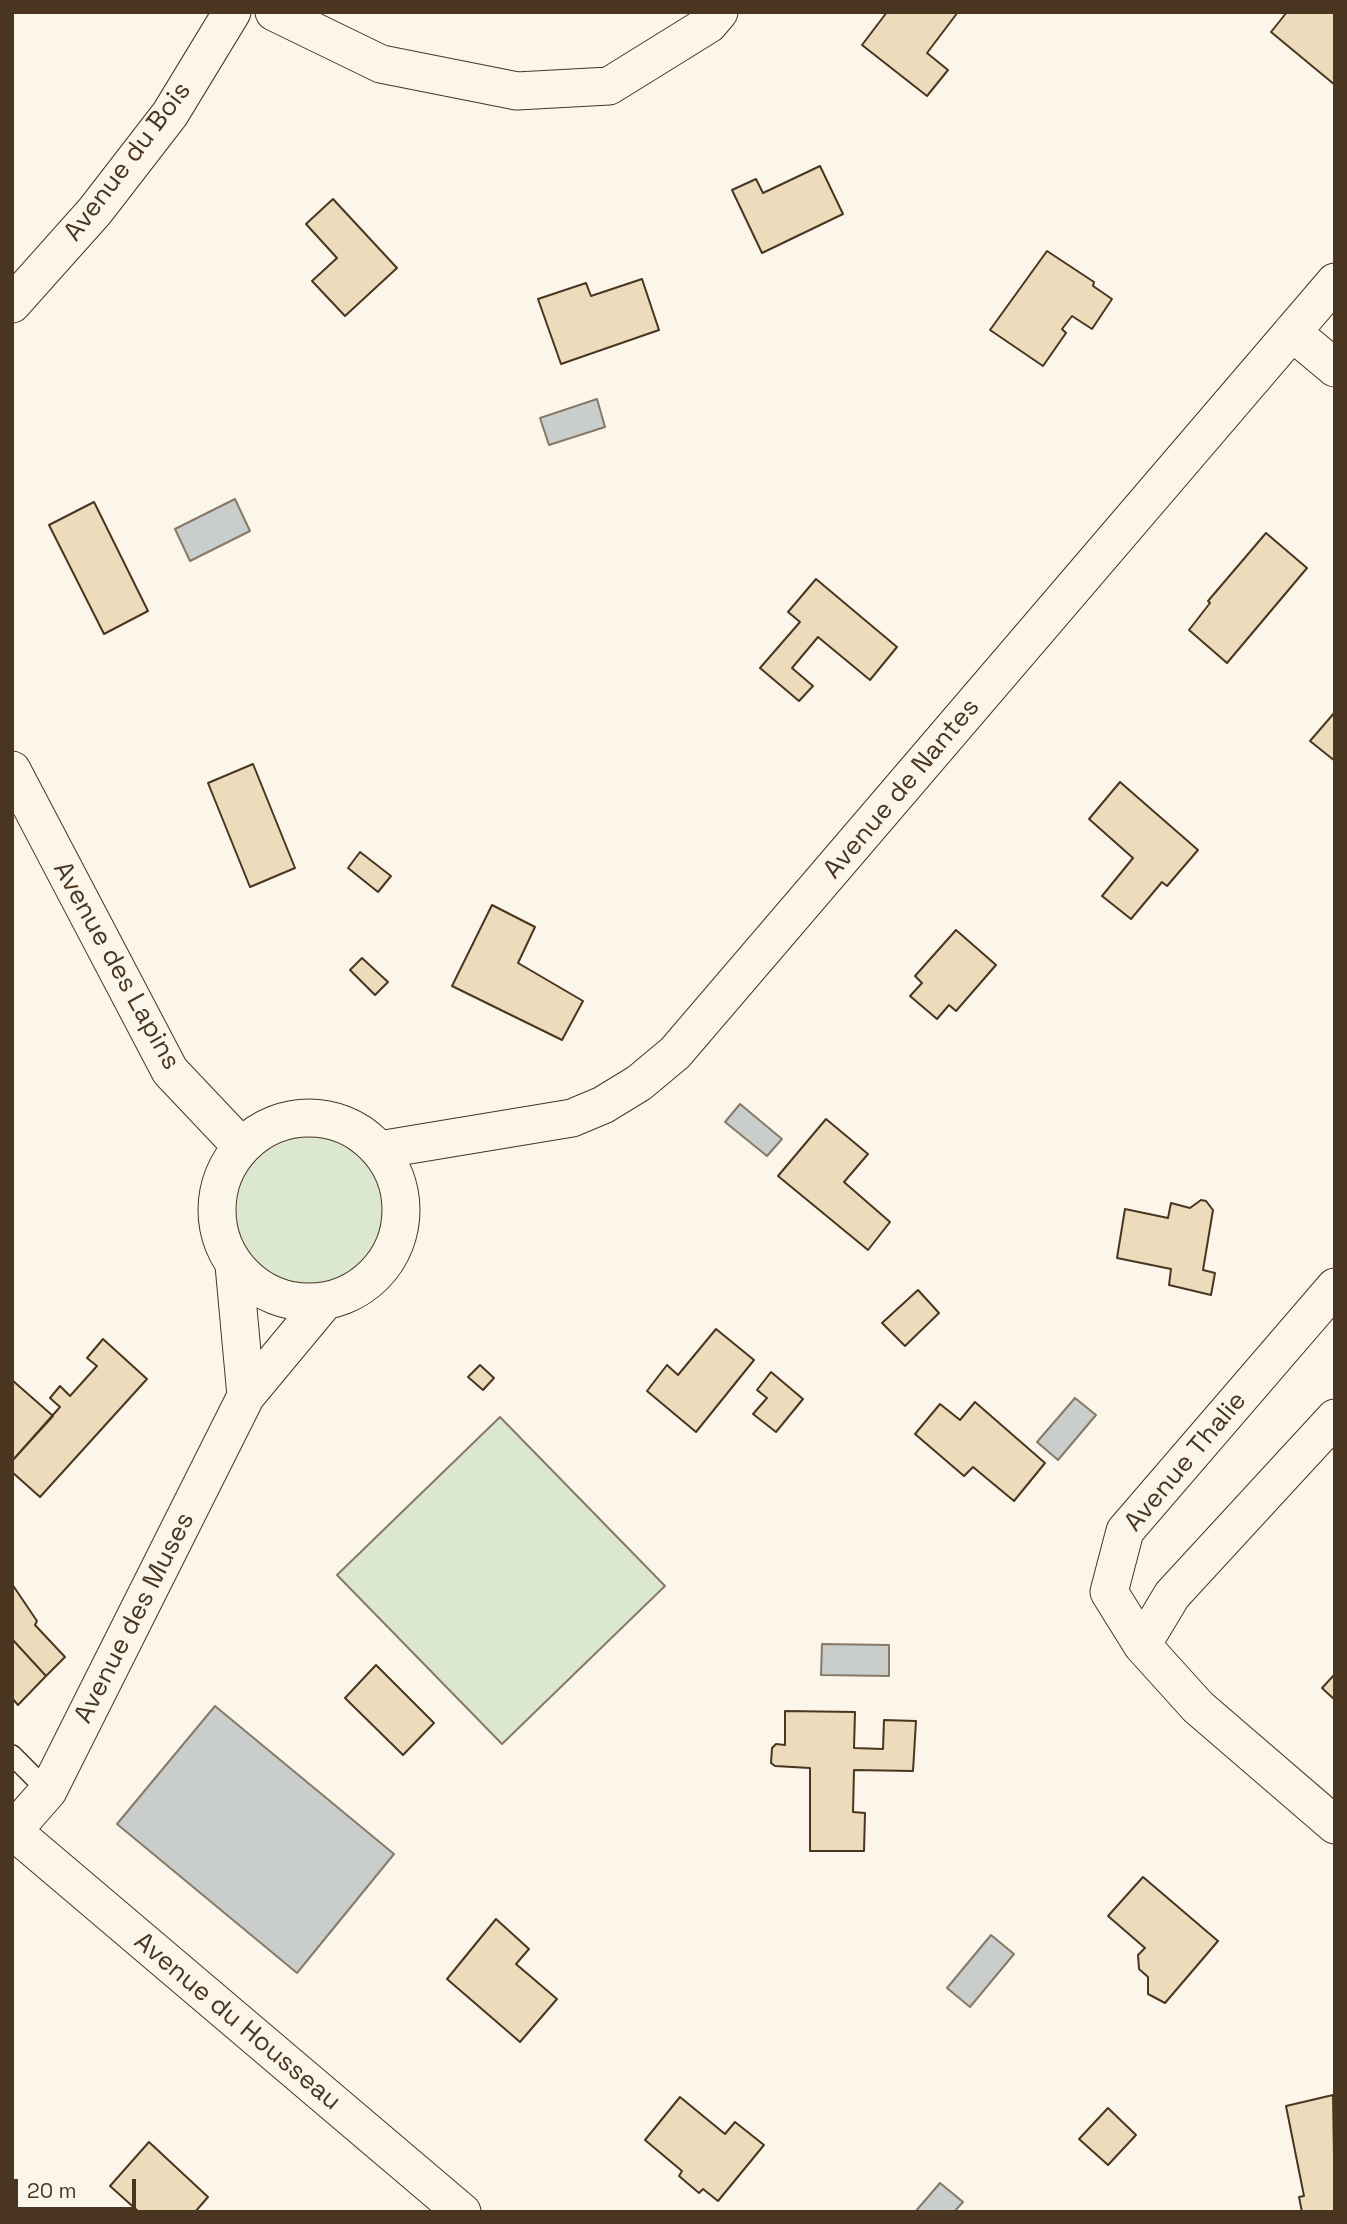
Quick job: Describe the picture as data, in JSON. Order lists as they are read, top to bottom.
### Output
{
  "streets": {
    "street": [
      "Avenue du Bois",
      "Avenue de Nantes",
      "Avenue des Lapins",
      "Avenue Thalie",
      "Avenue des Muses",
      "Avenue du Housseau"
    ]
  },
  "crossings": [
    ["Avenue de Nantes", "Avenue des Lapins"],
    ["Avenue de Nantes", "Avenue des Muses"],
    ["Avenue des Lapins", "Avenue des Muses"],
    ["Avenue des Muses", "Avenue du Housseau"]
  ],
  "scale_bar": "20 m"
}
